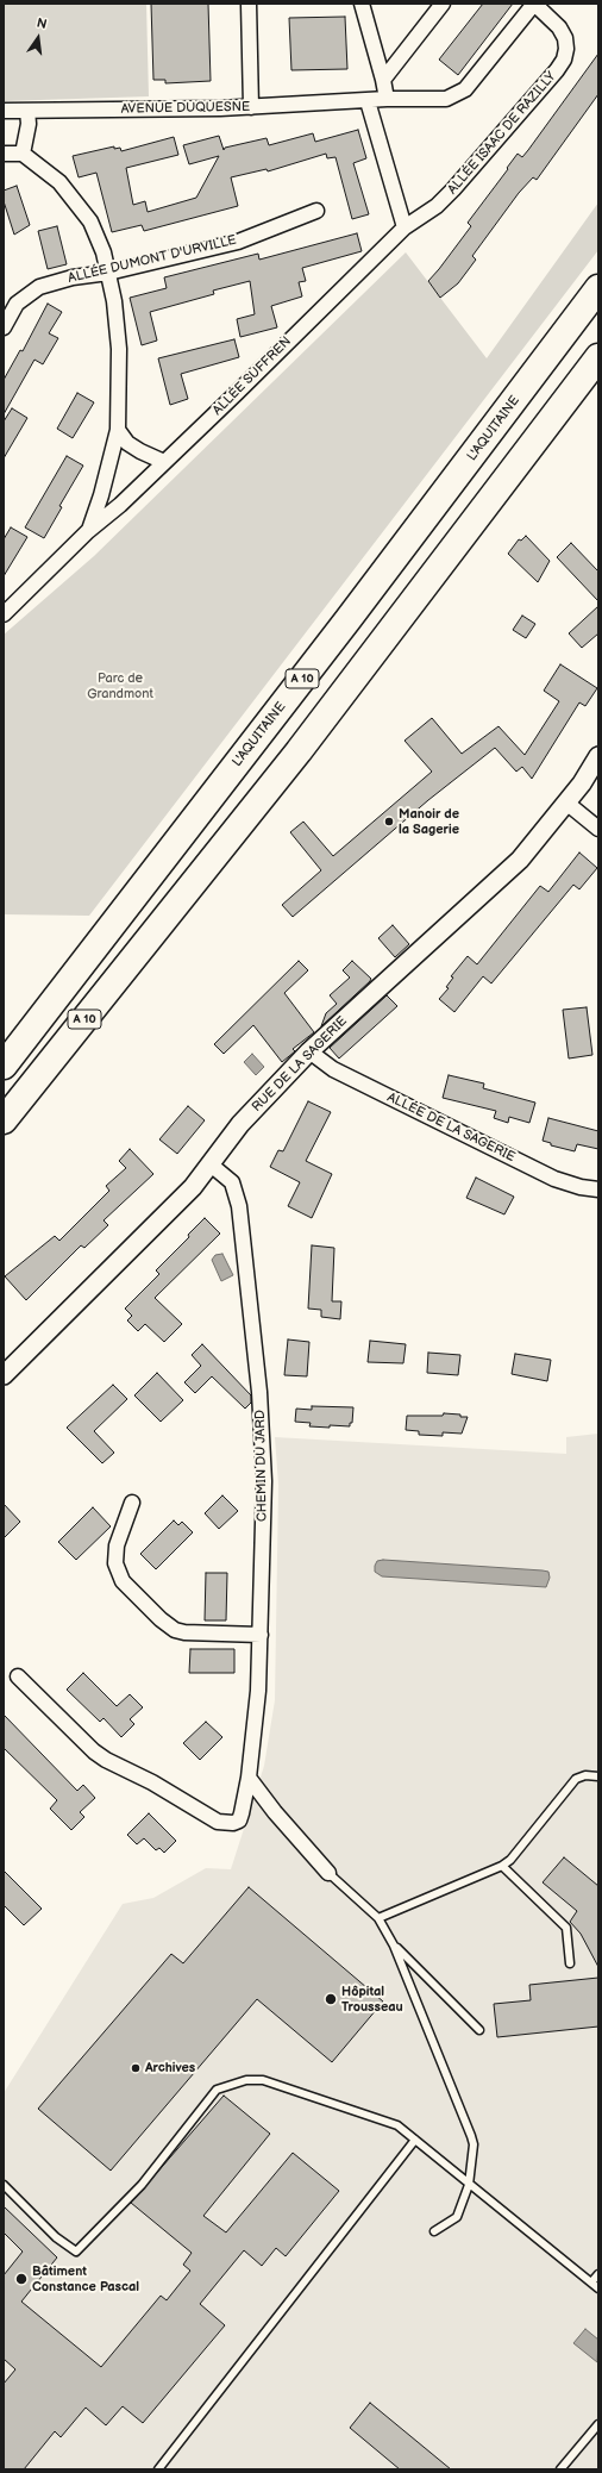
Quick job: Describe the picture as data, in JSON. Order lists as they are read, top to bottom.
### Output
{
  "streets": {
    "highway": ["L'AQUITAINE", "A 10"],
    "street": [
      "AVENUE DUQUESNE",
      "ALLÉE ISAAC DE RAZILLY",
      "ALLÉE DUMONT D'URVILLE",
      "ALLÉE SUFFREN",
      "RUE DE LA SAGERIE",
      "ALLÉE DE LA SAGERIE",
      "CHEMIN DU JARD"
    ]
  },
  "crossings": [
    ["AVENUE DUQUESNE", "ALLÉE ISAAC DE RAZILLY"],
    ["ALLÉE ISAAC DE RAZILLY", "ALLÉE SUFFREN"],
    ["RUE DE LA SAGERIE", "ALLÉE DE LA SAGERIE"],
    ["RUE DE LA SAGERIE", "CHEMIN DU JARD"]
  ],
  "parks": ["Parc de Grandmont"],
  "places": [
    "Manoir de la Sagerie",
    "Hôpital Trousseau",
    "Archives",
    "Bâtiment Constance Pascal"
  ],
  "north": "top"
}
